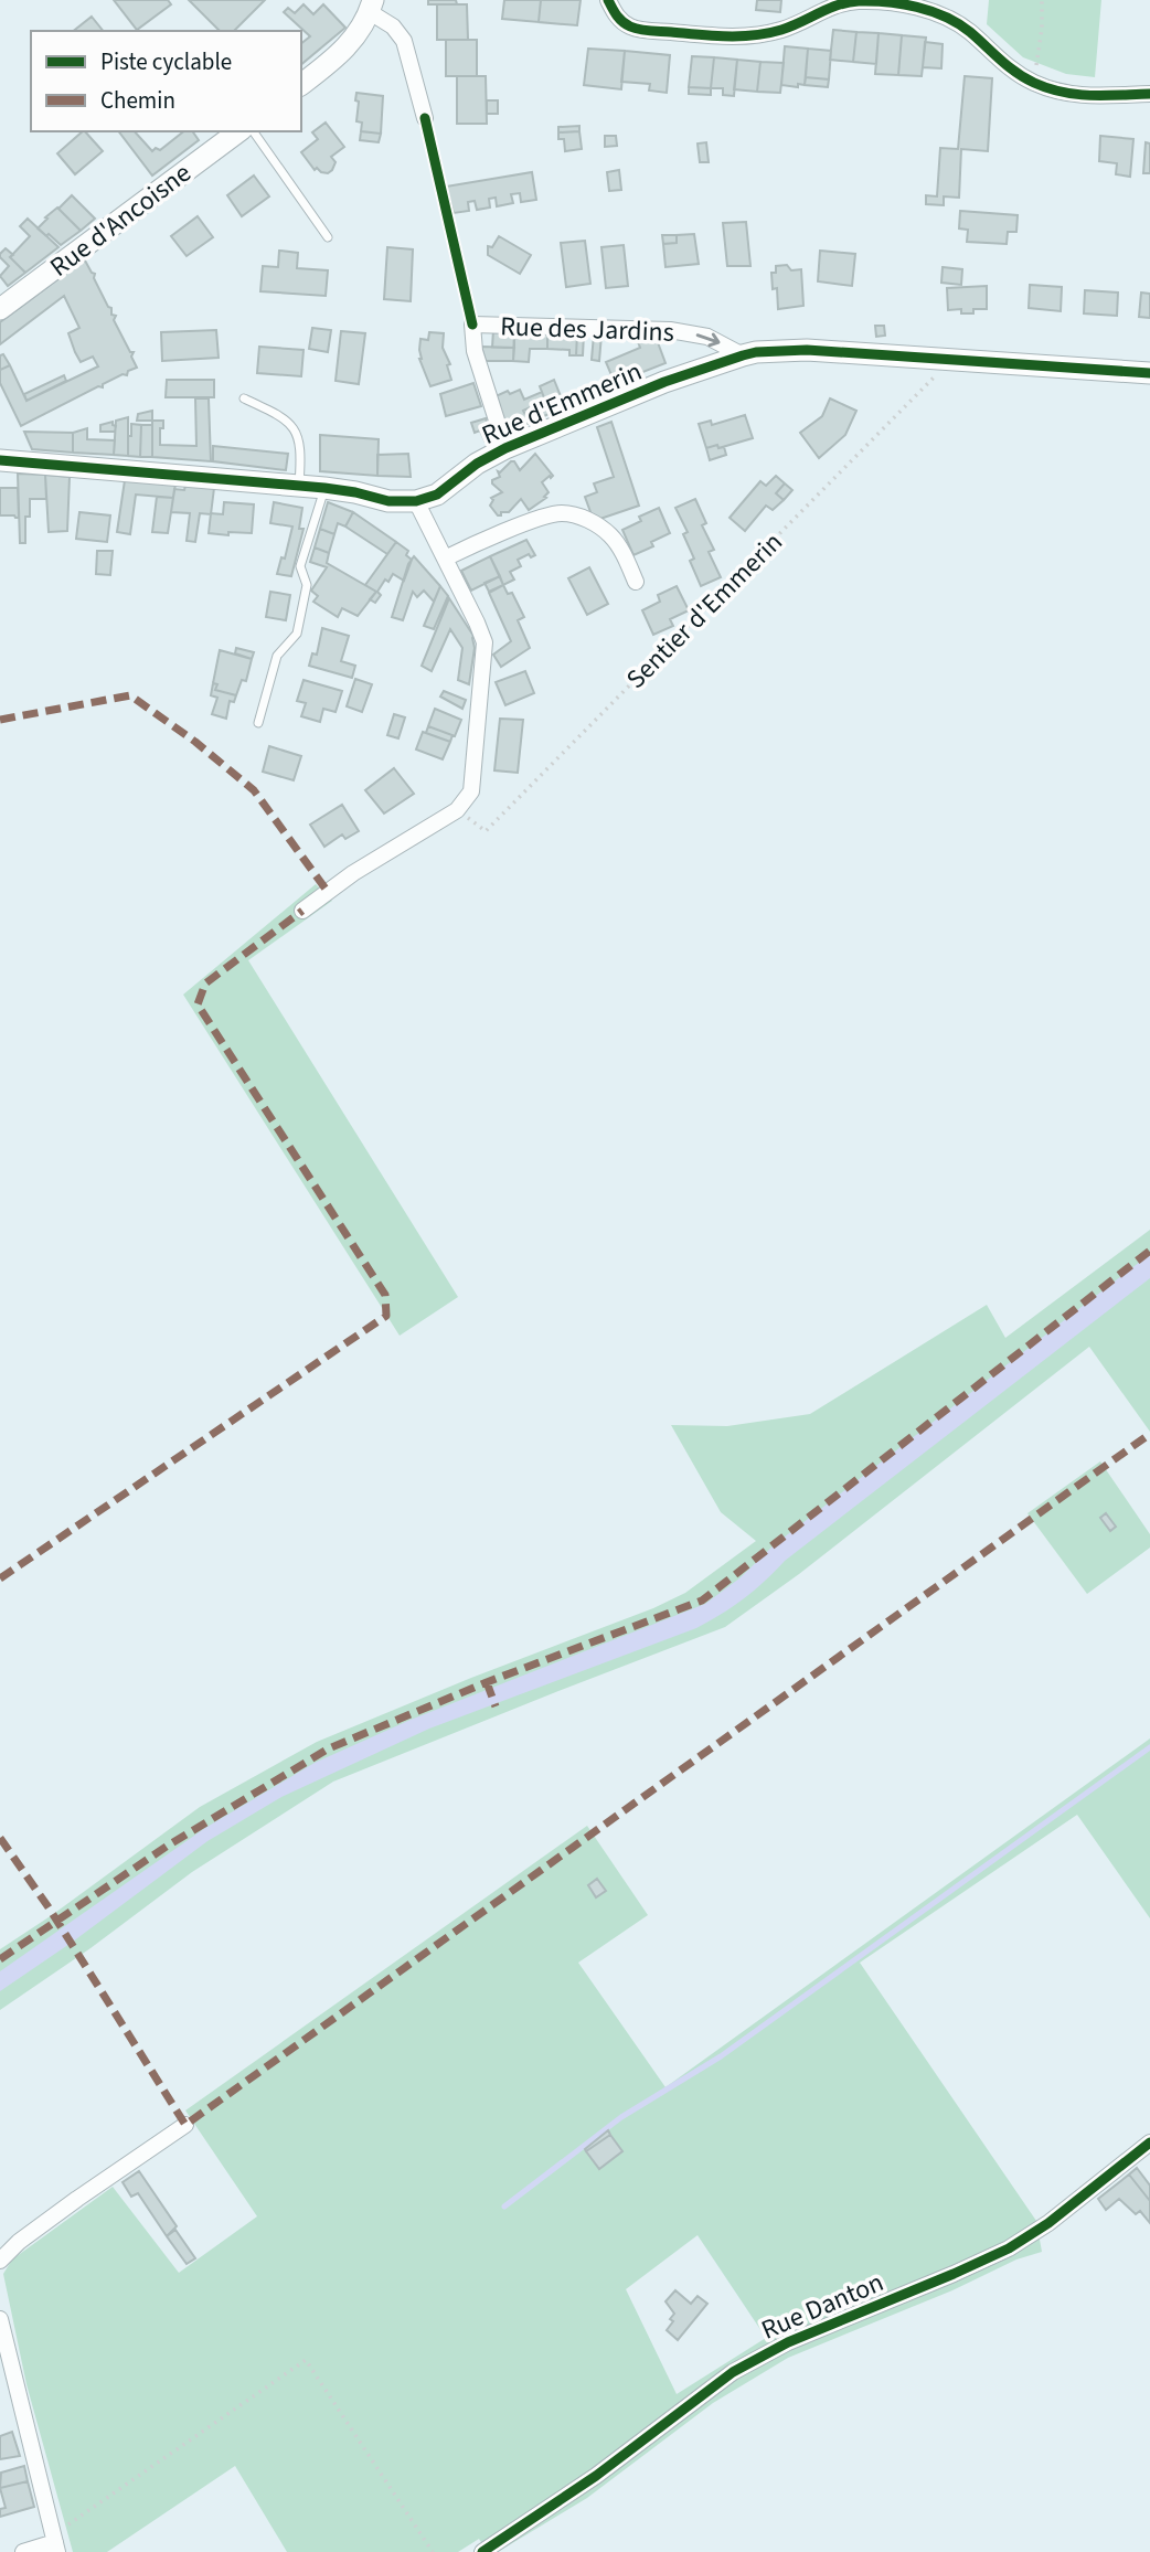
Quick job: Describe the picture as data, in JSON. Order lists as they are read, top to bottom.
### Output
{
  "streets": {
    "main road": ["Rue d'Ancoisne", "Rue d'Emmerin"],
    "street": ["Rue des Jardins", "Rue Danton"],
    "path": ["Sentier d'Emmerin"]
  },
  "crossings": [
    ["Rue des Jardins", "Rue d'Emmerin"],
    ["Rue d'Emmerin", "Sentier d'Emmerin"]
  ],
  "legend": ["Piste cyclable", "Chemin"]
}
